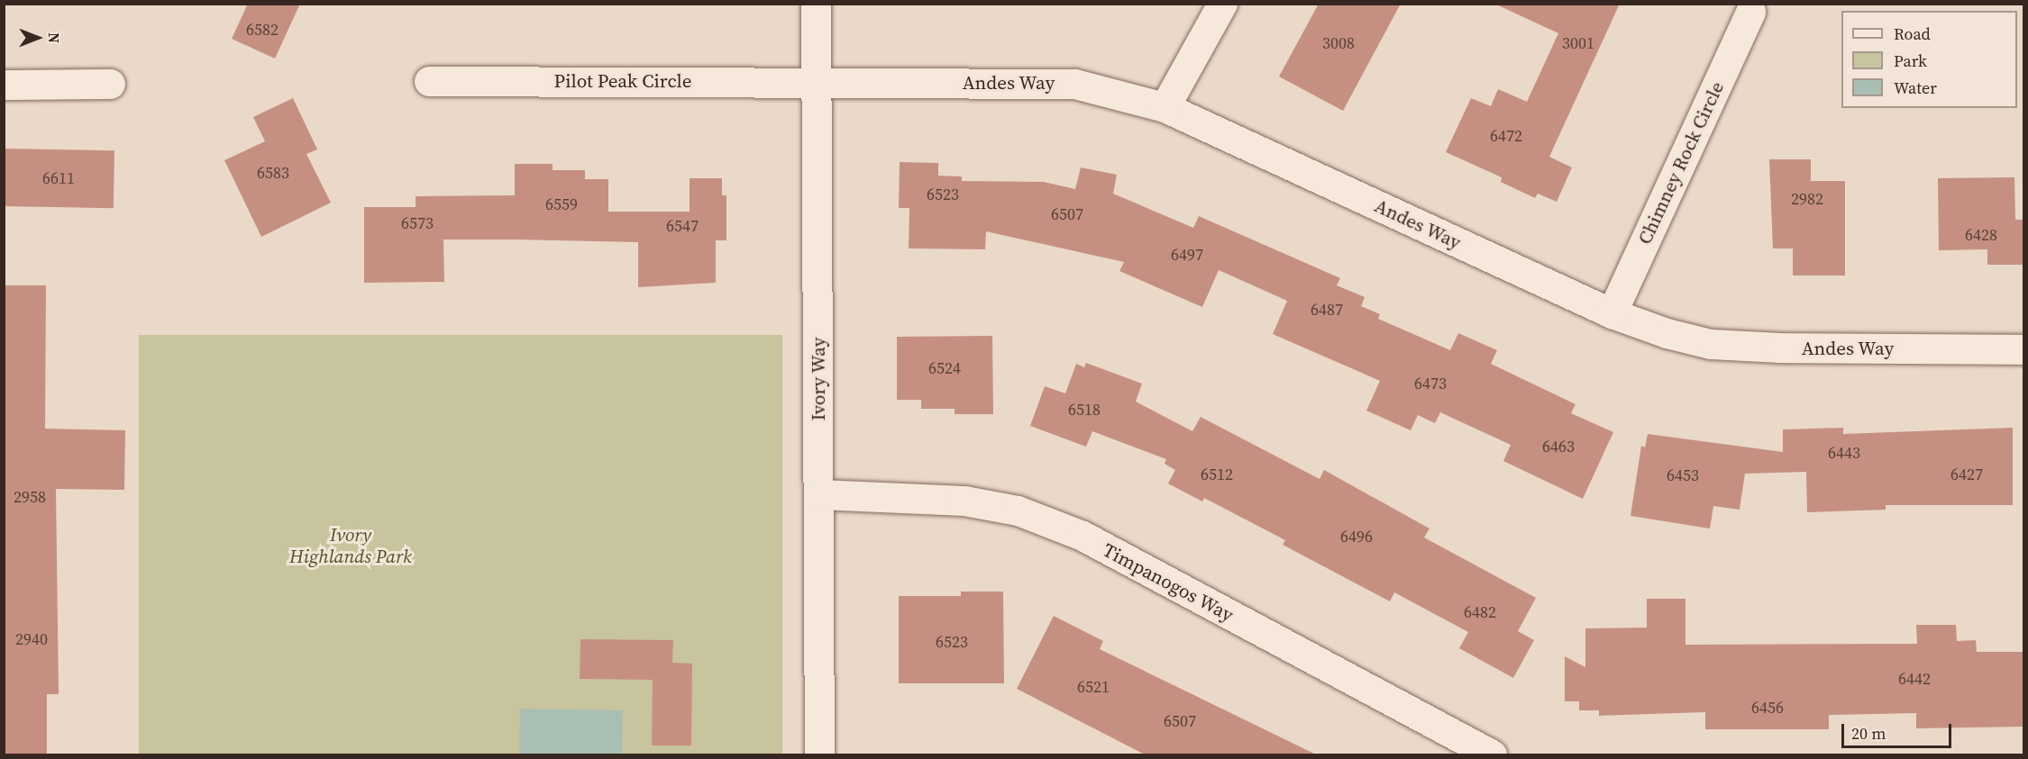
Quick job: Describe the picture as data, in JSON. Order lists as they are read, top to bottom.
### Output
{
  "streets": {
    "street": [
      "Pilot Peak Circle",
      "Andes Way",
      "Chimney Rock Circle",
      "Ivory Way",
      "Timpanogos Way"
    ]
  },
  "crossings": [
    ["Pilot Peak Circle", "Andes Way"],
    ["Pilot Peak Circle", "Ivory Way"],
    ["Andes Way", "Chimney Rock Circle"],
    ["Andes Way", "Ivory Way"],
    ["Ivory Way", "Timpanogos Way"]
  ],
  "parks": ["Ivory Highlands Park"],
  "house_numbers": [
    "6582",
    "3008",
    "3001",
    "6472",
    "6583",
    "6611",
    "6523",
    "2982",
    "6559",
    "6507",
    "6573",
    "6547",
    "6428",
    "6497",
    "6487",
    "6524",
    "6473",
    "6518",
    "6463",
    "6443",
    "6512",
    "6427",
    "6453",
    "2958",
    "6496",
    "6482",
    "2940",
    "6523",
    "6442",
    "6521",
    "6456",
    "6507"
  ],
  "legend": ["Road", "Park", "Water"],
  "scale_bar": "20 m",
  "north": "right"
}
